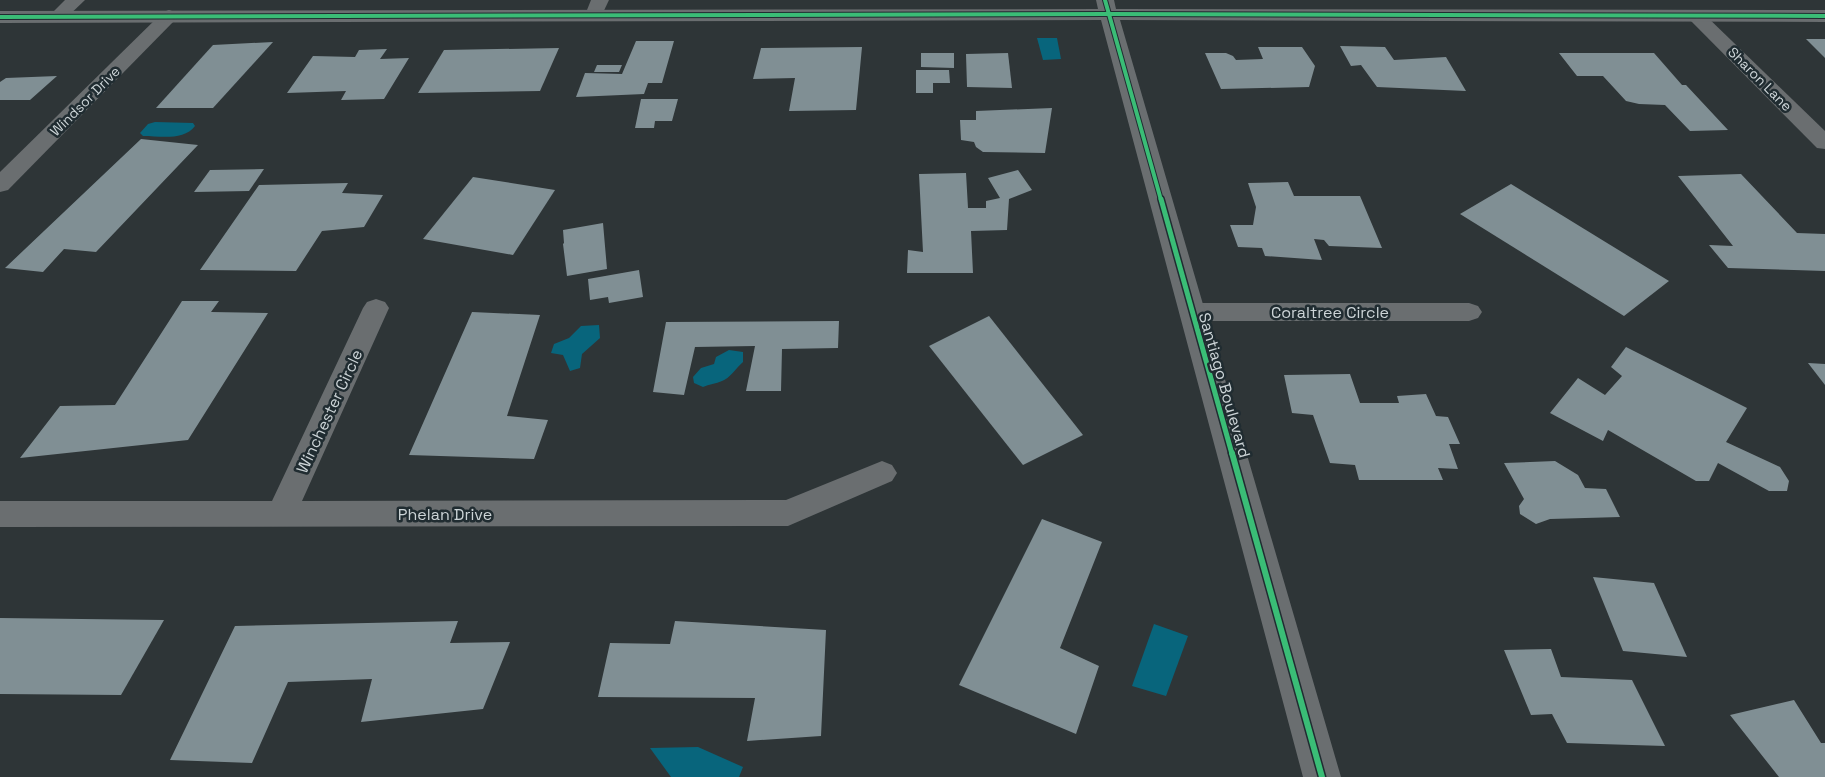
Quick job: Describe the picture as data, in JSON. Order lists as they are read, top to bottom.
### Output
{
  "streets": {
    "street": [
      "Sharon Lane",
      "Windsor Drive",
      "Coraltree Circle",
      "Santiago Boulevard",
      "Winchester Circle",
      "Phelan Drive"
    ]
  },
  "crossings": [
    ["Coraltree Circle", "Santiago Boulevard"],
    ["Winchester Circle", "Phelan Drive"]
  ]
}
